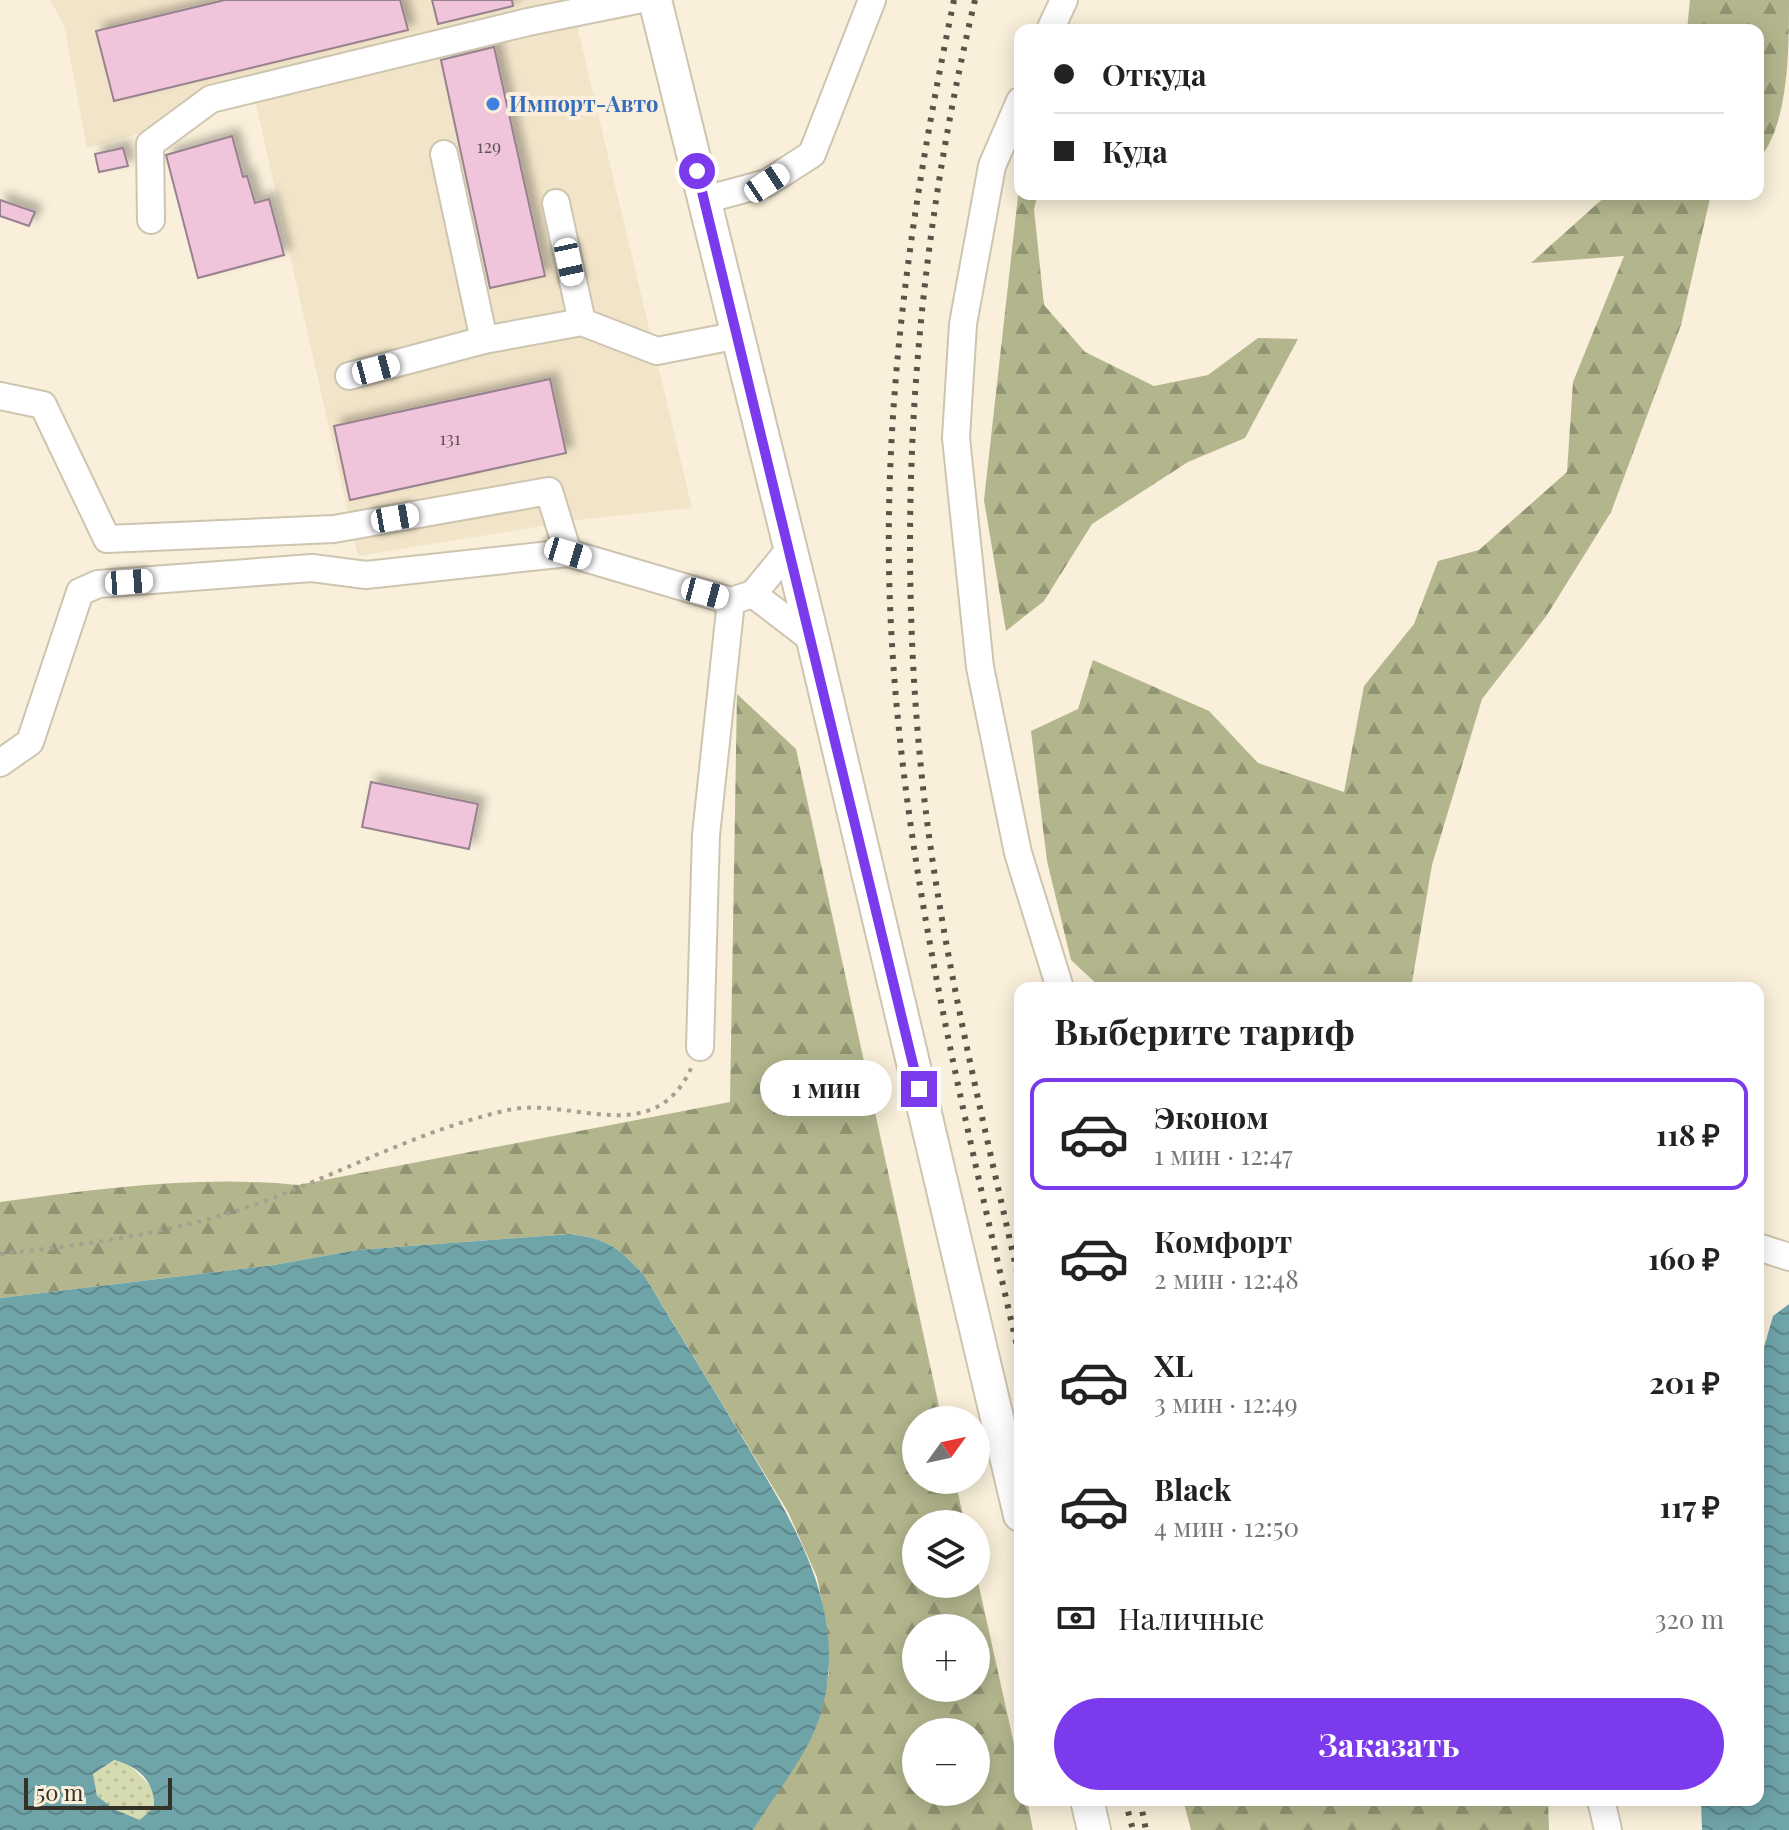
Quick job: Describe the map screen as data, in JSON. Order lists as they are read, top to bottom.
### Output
{
  "places": ["Импорт-Авто"],
  "house_numbers": ["129", "131"],
  "scale_bar": "50 m",
  "north": "top right",
  "page": {
    "banner": ["Откуда", "Куда"],
    "heading": "Выберите тариф",
    "bubble": "1 мин",
    "list": [
      {
        "name": "Эконом",
        "note": "1 мин · 12:47",
        "value": "118 ₽"
      },
      {
        "name": "Комфорт",
        "note": "2 мин · 12:48",
        "value": "160 ₽"
      },
      {
        "name": "XL",
        "note": "3 мин · 12:49",
        "value": "201 ₽"
      },
      {
        "name": "Black",
        "note": "4 мин · 12:50",
        "value": "117 ₽"
      }
    ],
    "map_buttons": ["+", "−"],
    "pay": ["Наличные", "320 m"],
    "buttons": "Заказать",
    "scale": "50 m"
  }
}
